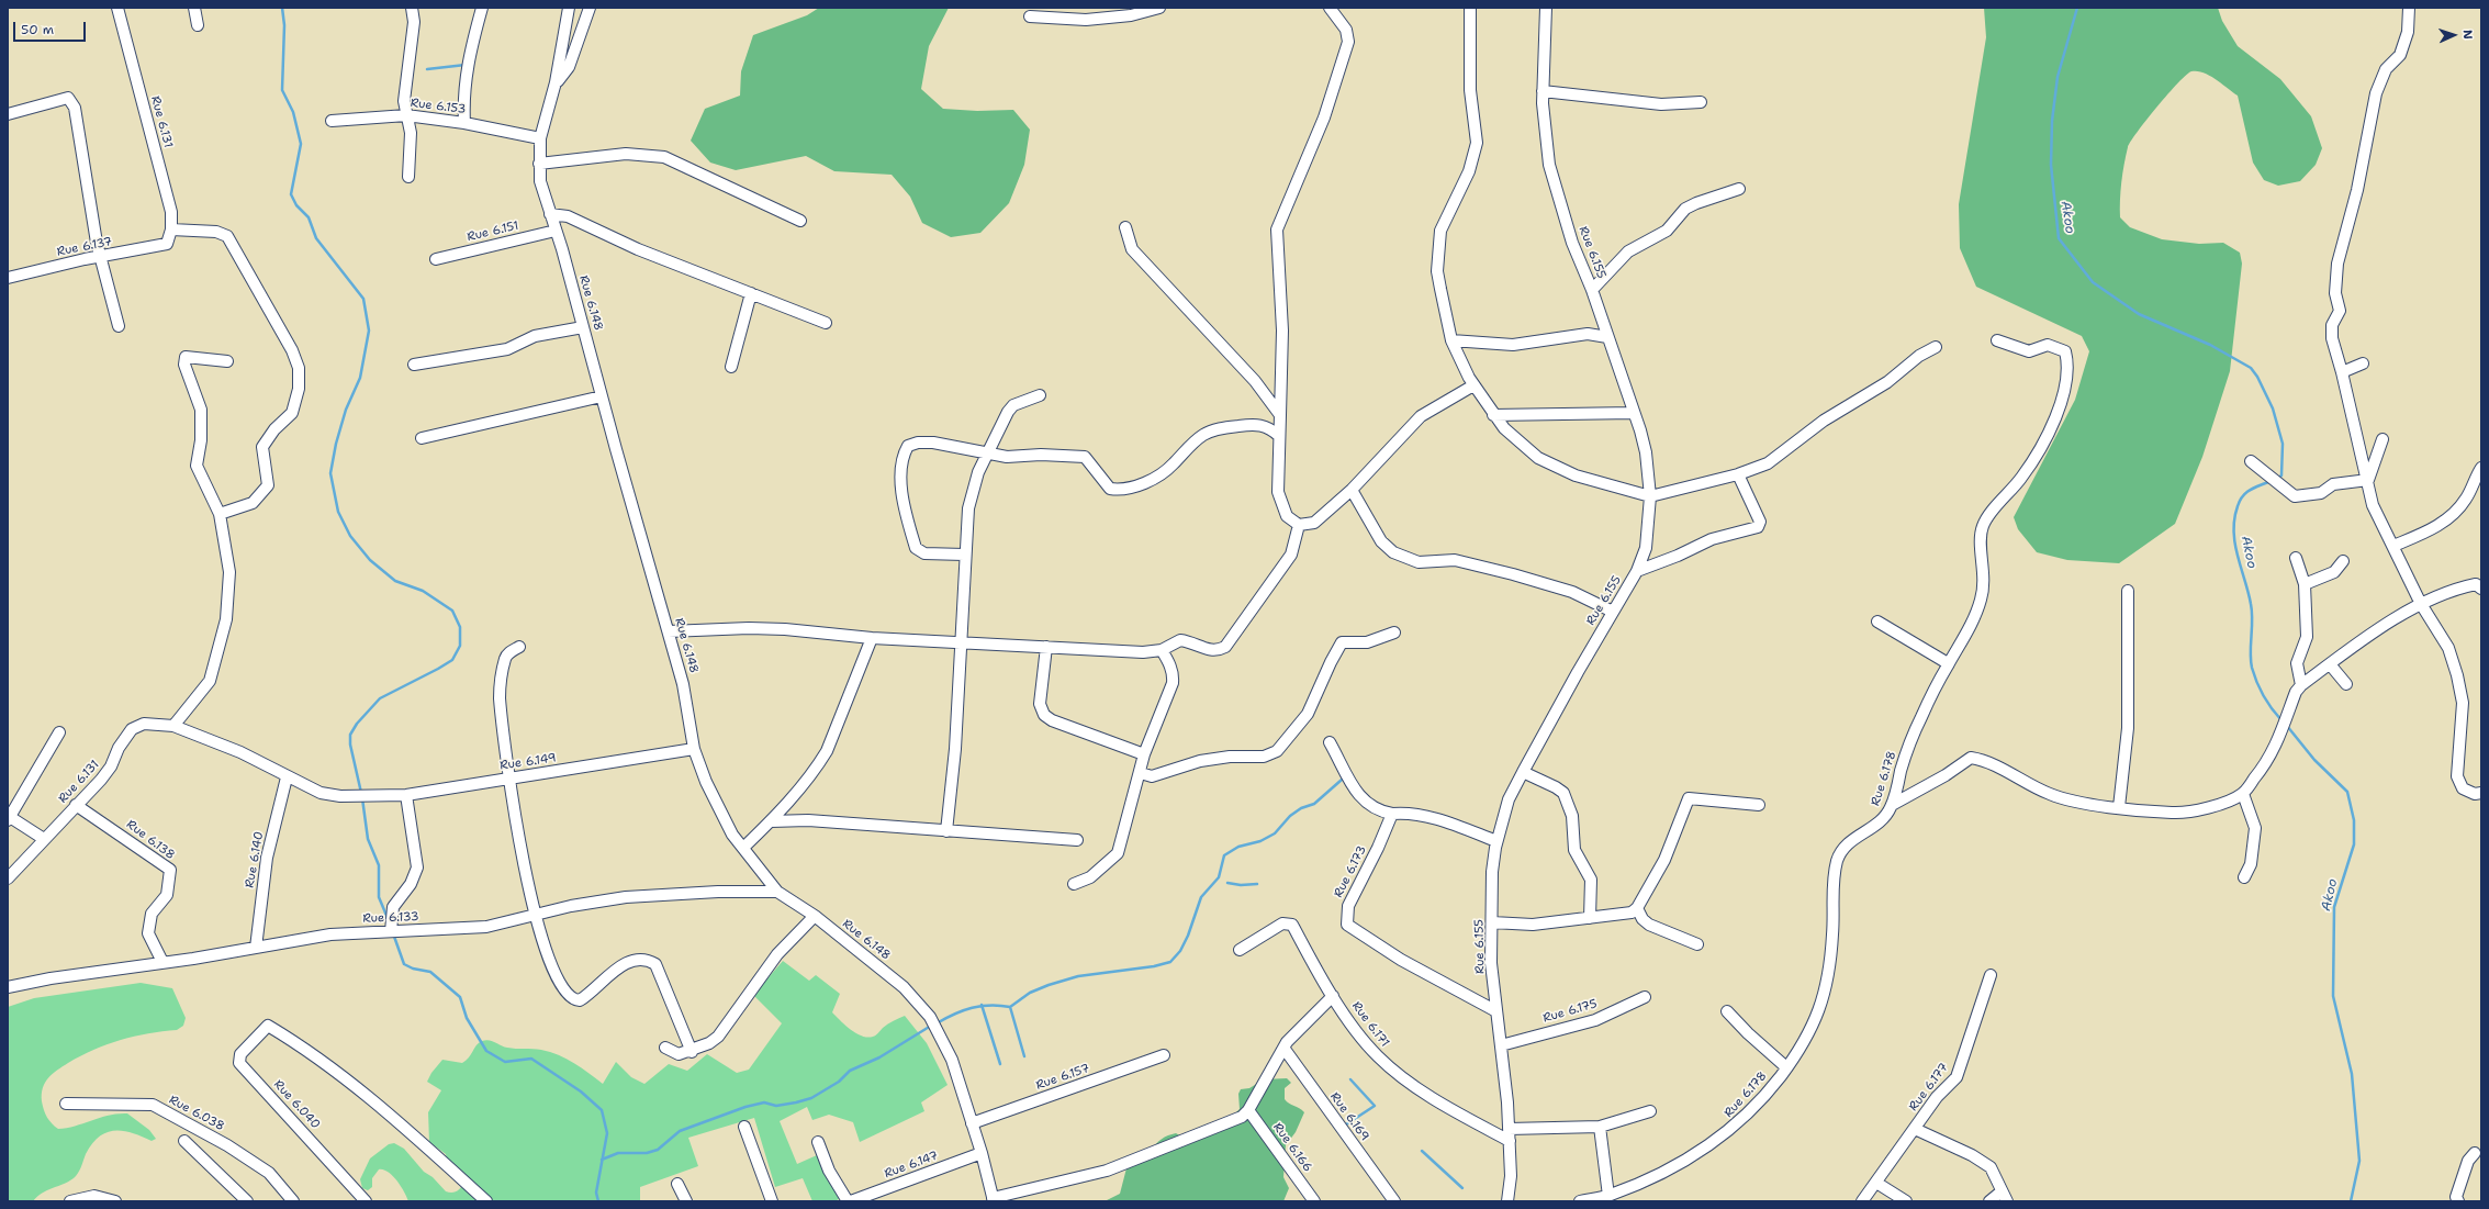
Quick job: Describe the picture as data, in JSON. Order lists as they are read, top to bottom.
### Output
{
  "streets": {
    "street": [
      "Rue 6.153",
      "Rue 6.131",
      "Rue 6.151",
      "Rue 6.137",
      "Rue 6.155",
      "Rue 6.148",
      "Rue 6.149",
      "Rue 6.178",
      "Rue 6.138",
      "Rue 6.140",
      "Rue 6.173",
      "Rue 6.133",
      "Rue 6.175",
      "Rue 6.171",
      "Rue 6.157",
      "Rue 6.177",
      "Rue 6.040",
      "Rue 6.038",
      "Rue 6.169",
      "Rue 6.166",
      "Rue 6.147"
    ]
  },
  "crossings": [
    ["Rue 6.153", "Rue 6.148"],
    ["Rue 6.131", "Rue 6.137"],
    ["Rue 6.131", "Rue 6.149"],
    ["Rue 6.131", "Rue 6.138"],
    ["Rue 6.131", "Rue 6.140"],
    ["Rue 6.151", "Rue 6.148"],
    ["Rue 6.155", "Rue 6.173"],
    ["Rue 6.155", "Rue 6.175"],
    ["Rue 6.155", "Rue 6.171"],
    ["Rue 6.148", "Rue 6.149"],
    ["Rue 6.148", "Rue 6.133"],
    ["Rue 6.148", "Rue 6.157"],
    ["Rue 6.148", "Rue 6.147"],
    ["Rue 6.149", "Rue 6.140"],
    ["Rue 6.138", "Rue 6.133"],
    ["Rue 6.140", "Rue 6.133"]
  ],
  "water": ["Akoo"],
  "scale_bar": "50 m",
  "north": "right"
}
